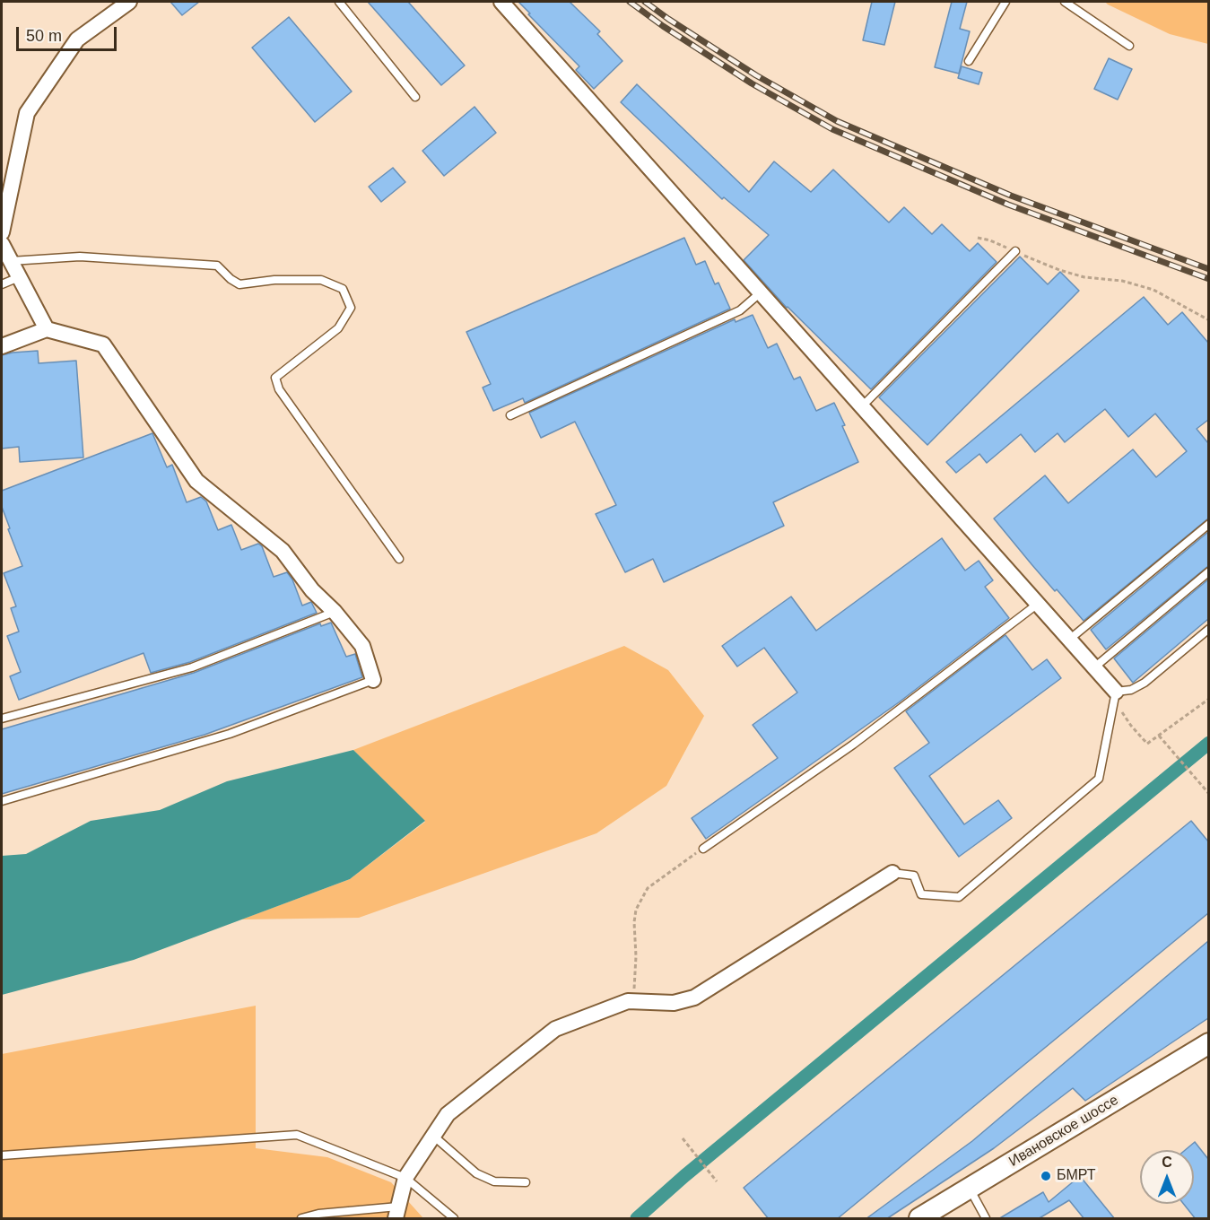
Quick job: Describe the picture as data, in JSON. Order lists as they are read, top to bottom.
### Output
{
  "streets": {
    "street": ["Ивановское шоссе"]
  },
  "places": ["БМРТ"],
  "scale_bar": "50 m",
  "north": "top"
}
